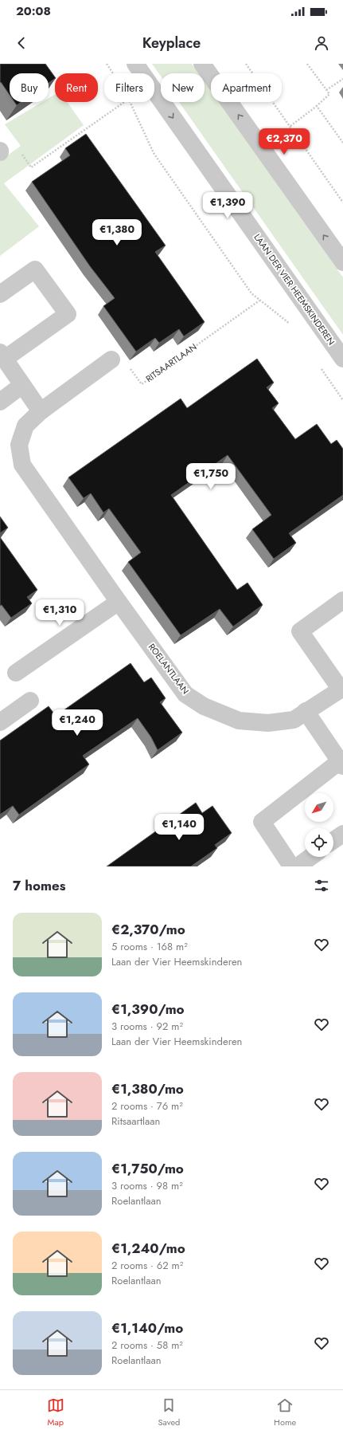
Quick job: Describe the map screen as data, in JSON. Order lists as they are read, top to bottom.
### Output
{
  "streets": {
    "street": ["LAAN DER VIER HEEMSKINDEREN", "ROELANTLAAN"],
    "path": ["RITSAARTLAAN"]
  },
  "north": "bottom left",
  "page": {
    "status": "20:08",
    "header": "Keyplace",
    "chip": [
      "Buy",
      "Rent",
      "Filters",
      "New",
      "Apartment"
    ],
    "price": [
      "€2,370",
      "€1,390",
      "€1,380",
      "€1,750",
      "€1,310",
      "€1,240",
      "€1,140"
    ],
    "heading": "7 homes",
    "list": [
      {
        "name": "€2,370/mo",
        "note": "5 rooms · 168 m² · Laan der Vier Heemskinderen"
      },
      {
        "name": "€1,390/mo",
        "note": "3 rooms · 92 m² · Laan der Vier Heemskinderen"
      },
      {
        "name": "€1,380/mo",
        "note": "2 rooms · 76 m² · Ritsaartlaan"
      },
      {
        "name": "€1,750/mo",
        "note": "3 rooms · 98 m² · Roelantlaan"
      },
      {
        "name": "€1,240/mo",
        "note": "2 rooms · 62 m² · Roelantlaan"
      },
      {
        "name": "€1,140/mo",
        "note": "2 rooms · 58 m² · Roelantlaan"
      }
    ],
    "tabs": ["Map", "Saved", "Home"]
  }
}
